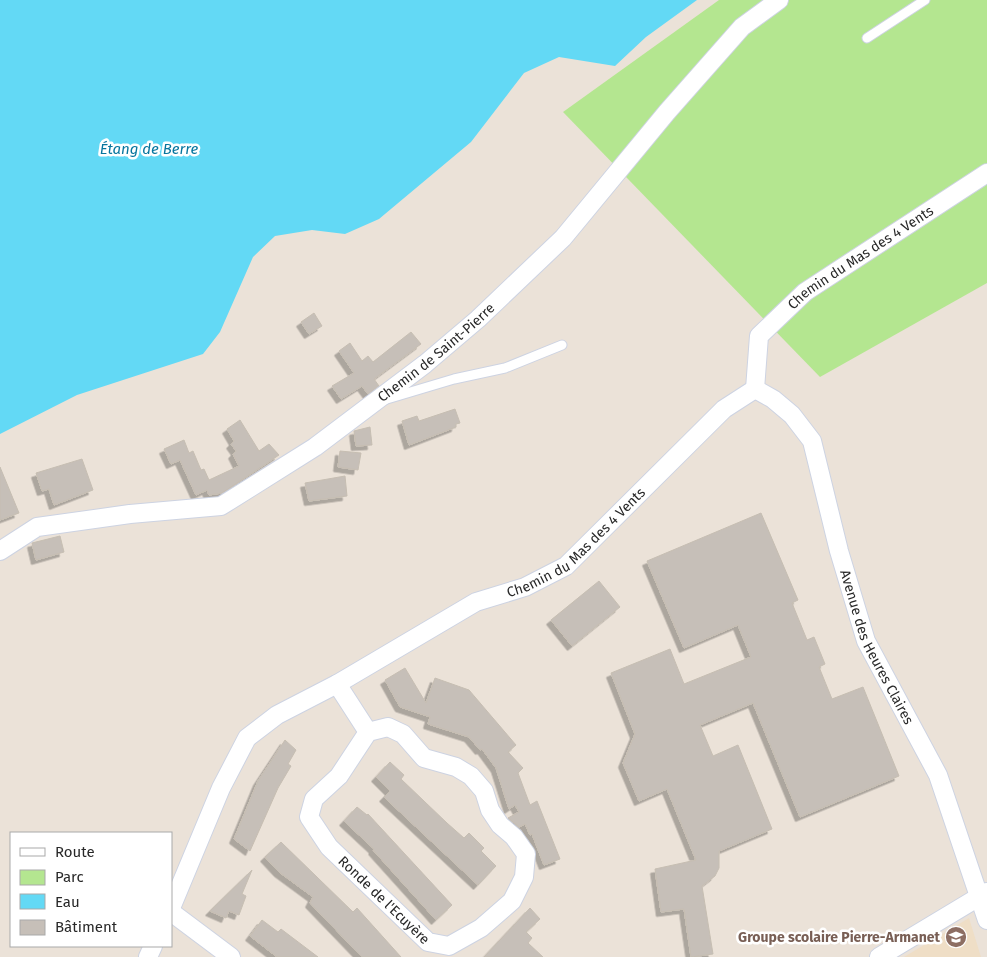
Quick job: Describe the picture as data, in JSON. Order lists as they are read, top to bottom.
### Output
{
  "streets": {
    "street": [
      "Chemin du Mas des 4 Vents",
      "Chemin de Saint-Pierre",
      "Avenue des Heures Claires",
      "Ronde de l'Ecuyère"
    ]
  },
  "crossings": [
    ["Chemin du Mas des 4 Vents", "Avenue des Heures Claires"]
  ],
  "water": ["Étang de Berre"],
  "places": {
    "school or university": ["Groupe scolaire Pierre-Armanet"]
  },
  "legend": [
    "Route",
    "Parc",
    "Eau",
    "Bâtiment"
  ]
}
